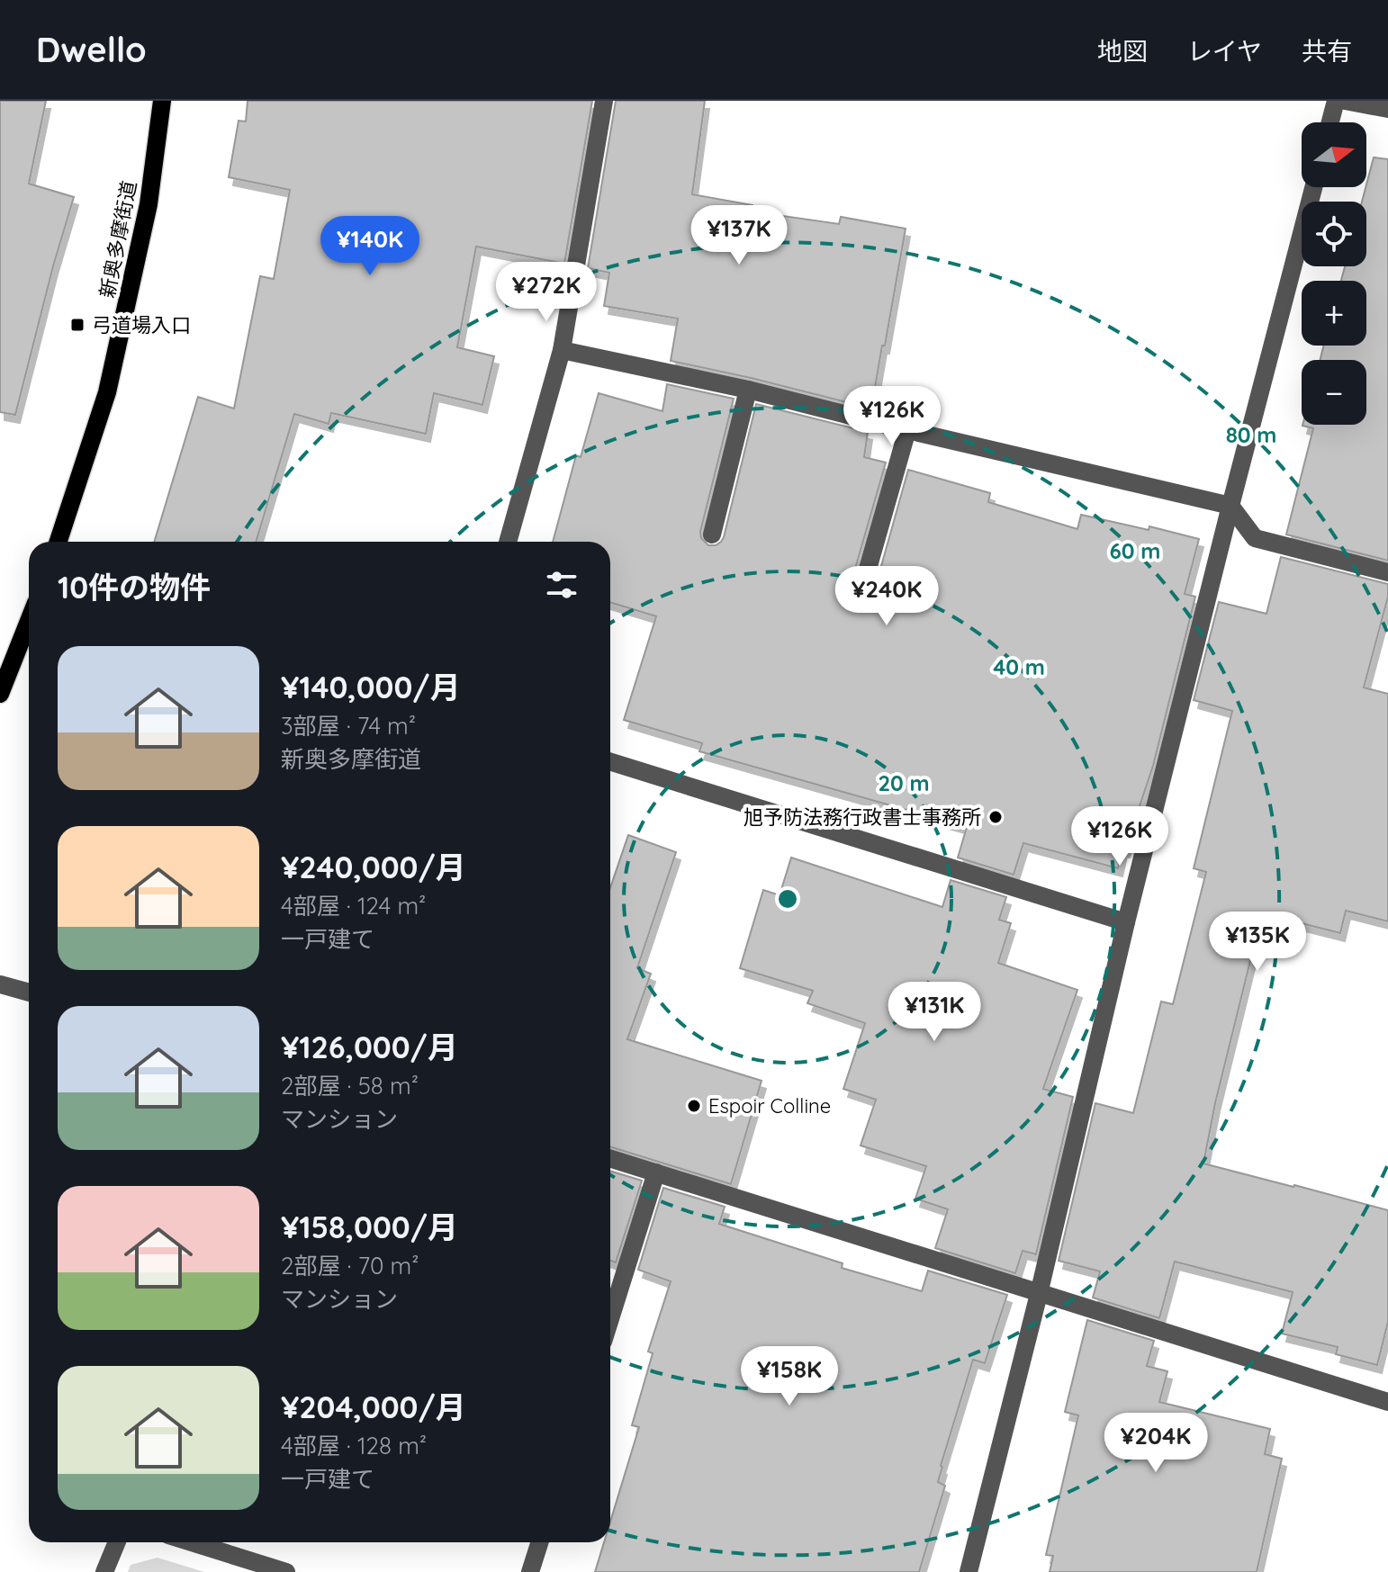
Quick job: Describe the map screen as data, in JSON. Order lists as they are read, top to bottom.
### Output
{
  "streets": {
    "main road": ["新奥多摩街道"]
  },
  "places": {
    "transit": ["弓道場入口"],
    "other": ["旭予防法務行政書士事務所", "Espoir Colline"]
  },
  "north": "right",
  "page": {
    "header": "Dwello",
    "nav": ["地図", "レイヤ", "共有"],
    "map_buttons": ["+", "−"],
    "price": [
      "¥137K",
      "¥140K",
      "¥272K",
      "¥126K",
      "¥240K",
      "¥126K",
      "¥135K",
      "¥131K",
      "¥158K",
      "¥204K"
    ],
    "heading": "10件の物件",
    "list": [
      {
        "name": "¥140,000/月",
        "note": "3部屋 · 74 m² · 新奥多摩街道"
      },
      {
        "name": "¥240,000/月",
        "note": "4部屋 · 124 m² · 一戸建て"
      },
      {
        "name": "¥126,000/月",
        "note": "2部屋 · 58 m² · マンション"
      },
      {
        "name": "¥158,000/月",
        "note": "2部屋 · 70 m² · マンション"
      },
      {
        "name": "¥204,000/月",
        "note": "4部屋 · 128 m² · 一戸建て"
      }
    ]
  },
  "rings": [
    "80 m",
    "60 m",
    "40 m",
    "20 m"
  ]
}
